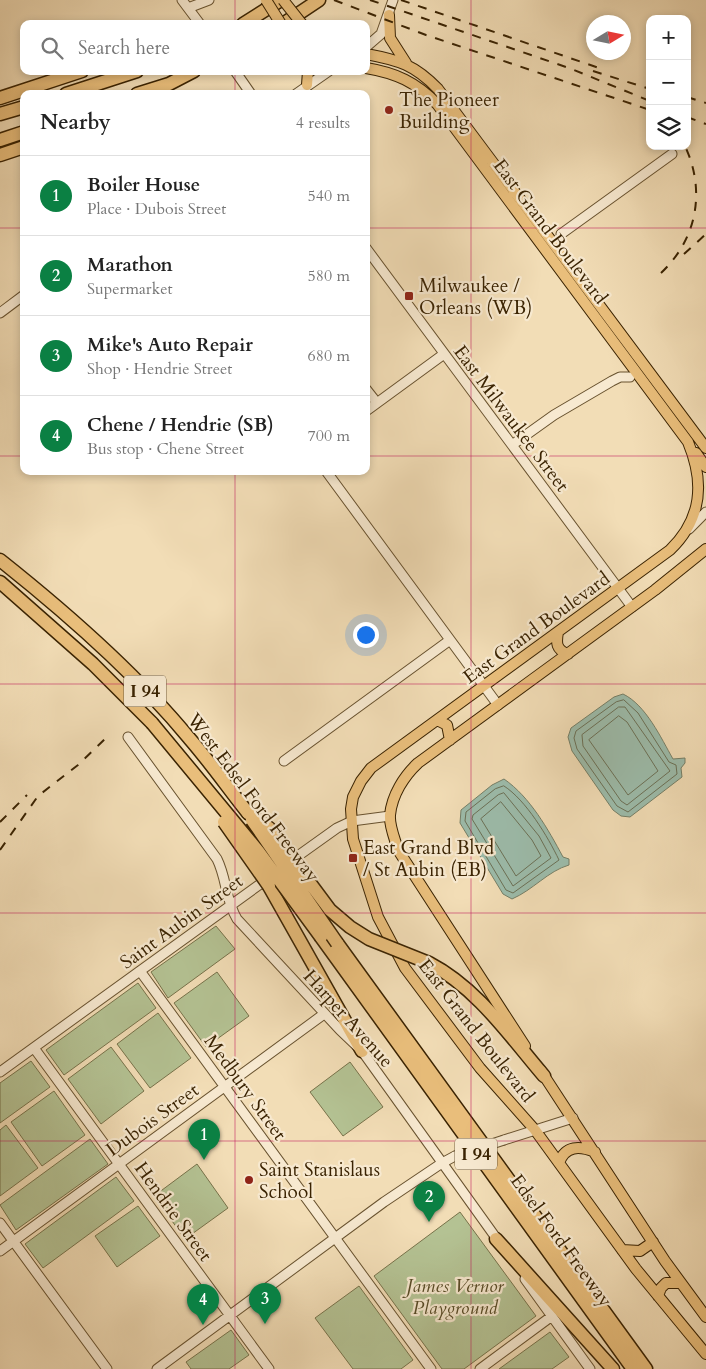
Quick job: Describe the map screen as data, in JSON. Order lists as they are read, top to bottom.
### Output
{
  "streets": {
    "highway": ["I 94", "West Edsel Ford Freeway", "Edsel Ford Freeway"],
    "main road": ["East Grand Boulevard"],
    "street": [
      "East Milwaukee Street",
      "Saint Aubin Street",
      "Harper Avenue",
      "Medbury Street",
      "Dubois Street",
      "Hendrie Street"
    ]
  },
  "crossings": [
    ["East Grand Boulevard", "East Milwaukee Street"],
    ["East Grand Boulevard", "Saint Aubin Street"],
    ["I 94", "Edsel Ford Freeway"],
    ["West Edsel Ford Freeway", "Edsel Ford Freeway"],
    ["Saint Aubin Street", "Harper Avenue"],
    ["Saint Aubin Street", "Medbury Street"],
    ["Saint Aubin Street", "Hendrie Street"],
    ["Harper Avenue", "Dubois Street"],
    ["Medbury Street", "Dubois Street"],
    ["Dubois Street", "Hendrie Street"]
  ],
  "parks": ["James Vernor Playground"],
  "places": {
    "other": ["The Pioneer Building", "Saint Stanislaus School"],
    "transit": ["Milwaukee / Orleans (WB)", "East Grand Blvd / St Aubin (EB)"]
  },
  "north": "right",
  "page": {
    "map_buttons": ["+", "−"],
    "search": "Search here",
    "heading": ["Nearby", "4 results"],
    "list": [
      {
        "mark": "1",
        "name": "Boiler House",
        "note": "Place · Dubois Street",
        "value": "540 m"
      },
      {
        "mark": "2",
        "name": "Marathon",
        "note": "Supermarket",
        "value": "580 m"
      },
      {
        "mark": "3",
        "name": "Mike's Auto Repair",
        "note": "Shop · Hendrie Street",
        "value": "680 m"
      },
      {
        "mark": "4",
        "name": "Chene / Hendrie (SB)",
        "note": "Bus stop · Chene Street",
        "value": "700 m"
      }
    ],
    "pins": [
      "1",
      "2",
      "3",
      "4"
    ]
  }
}
